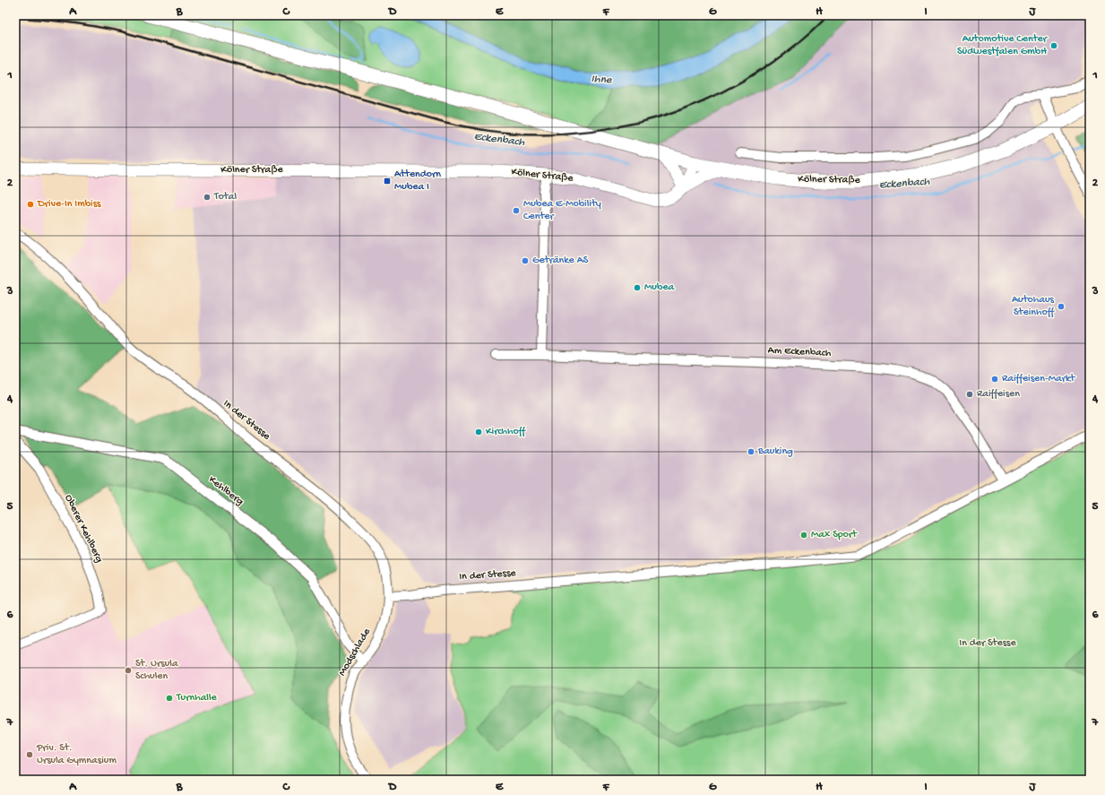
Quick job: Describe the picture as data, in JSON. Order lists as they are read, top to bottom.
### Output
{
  "streets": {
    "main road": ["Kölner Straße"],
    "street": [
      "Am Eckenbach",
      "In der Stesse",
      "Kehlberg",
      "Oberer Kehlberg",
      "Modschlade"
    ]
  },
  "crossings": [
    ["Am Eckenbach", "In der Stesse"],
    ["In der Stesse", "Modschlade"],
    ["Kehlberg", "Modschlade"]
  ],
  "water": ["Ihne", "Eckenbach"],
  "parks": ["In der Stesse"],
  "places": {
    "other": [
      "Automotive Center Südwestfalen GmbH",
      "Total",
      "Drive-In Imbiss",
      "Mubea E-Mobility Center",
      "Getränke AS",
      "Mubea",
      "Autohaus Steinhoff",
      "Raiffeisen-Markt",
      "Raiffeisen",
      "Kirchhoff",
      "Bauking",
      "Max Sport",
      "St. Ursula Schulen",
      "Turnhalle",
      "Priv. St. Ursula Gymnasium"
    ],
    "transit": ["Attendorn Mubea I"]
  },
  "grid": {
    "columns": [
      "A",
      "B",
      "C",
      "D",
      "E",
      "F",
      "G",
      "H",
      "I",
      "J"
    ],
    "rows": [
      "1",
      "2",
      "3",
      "4",
      "5",
      "6",
      "7"
    ]
  }
}
